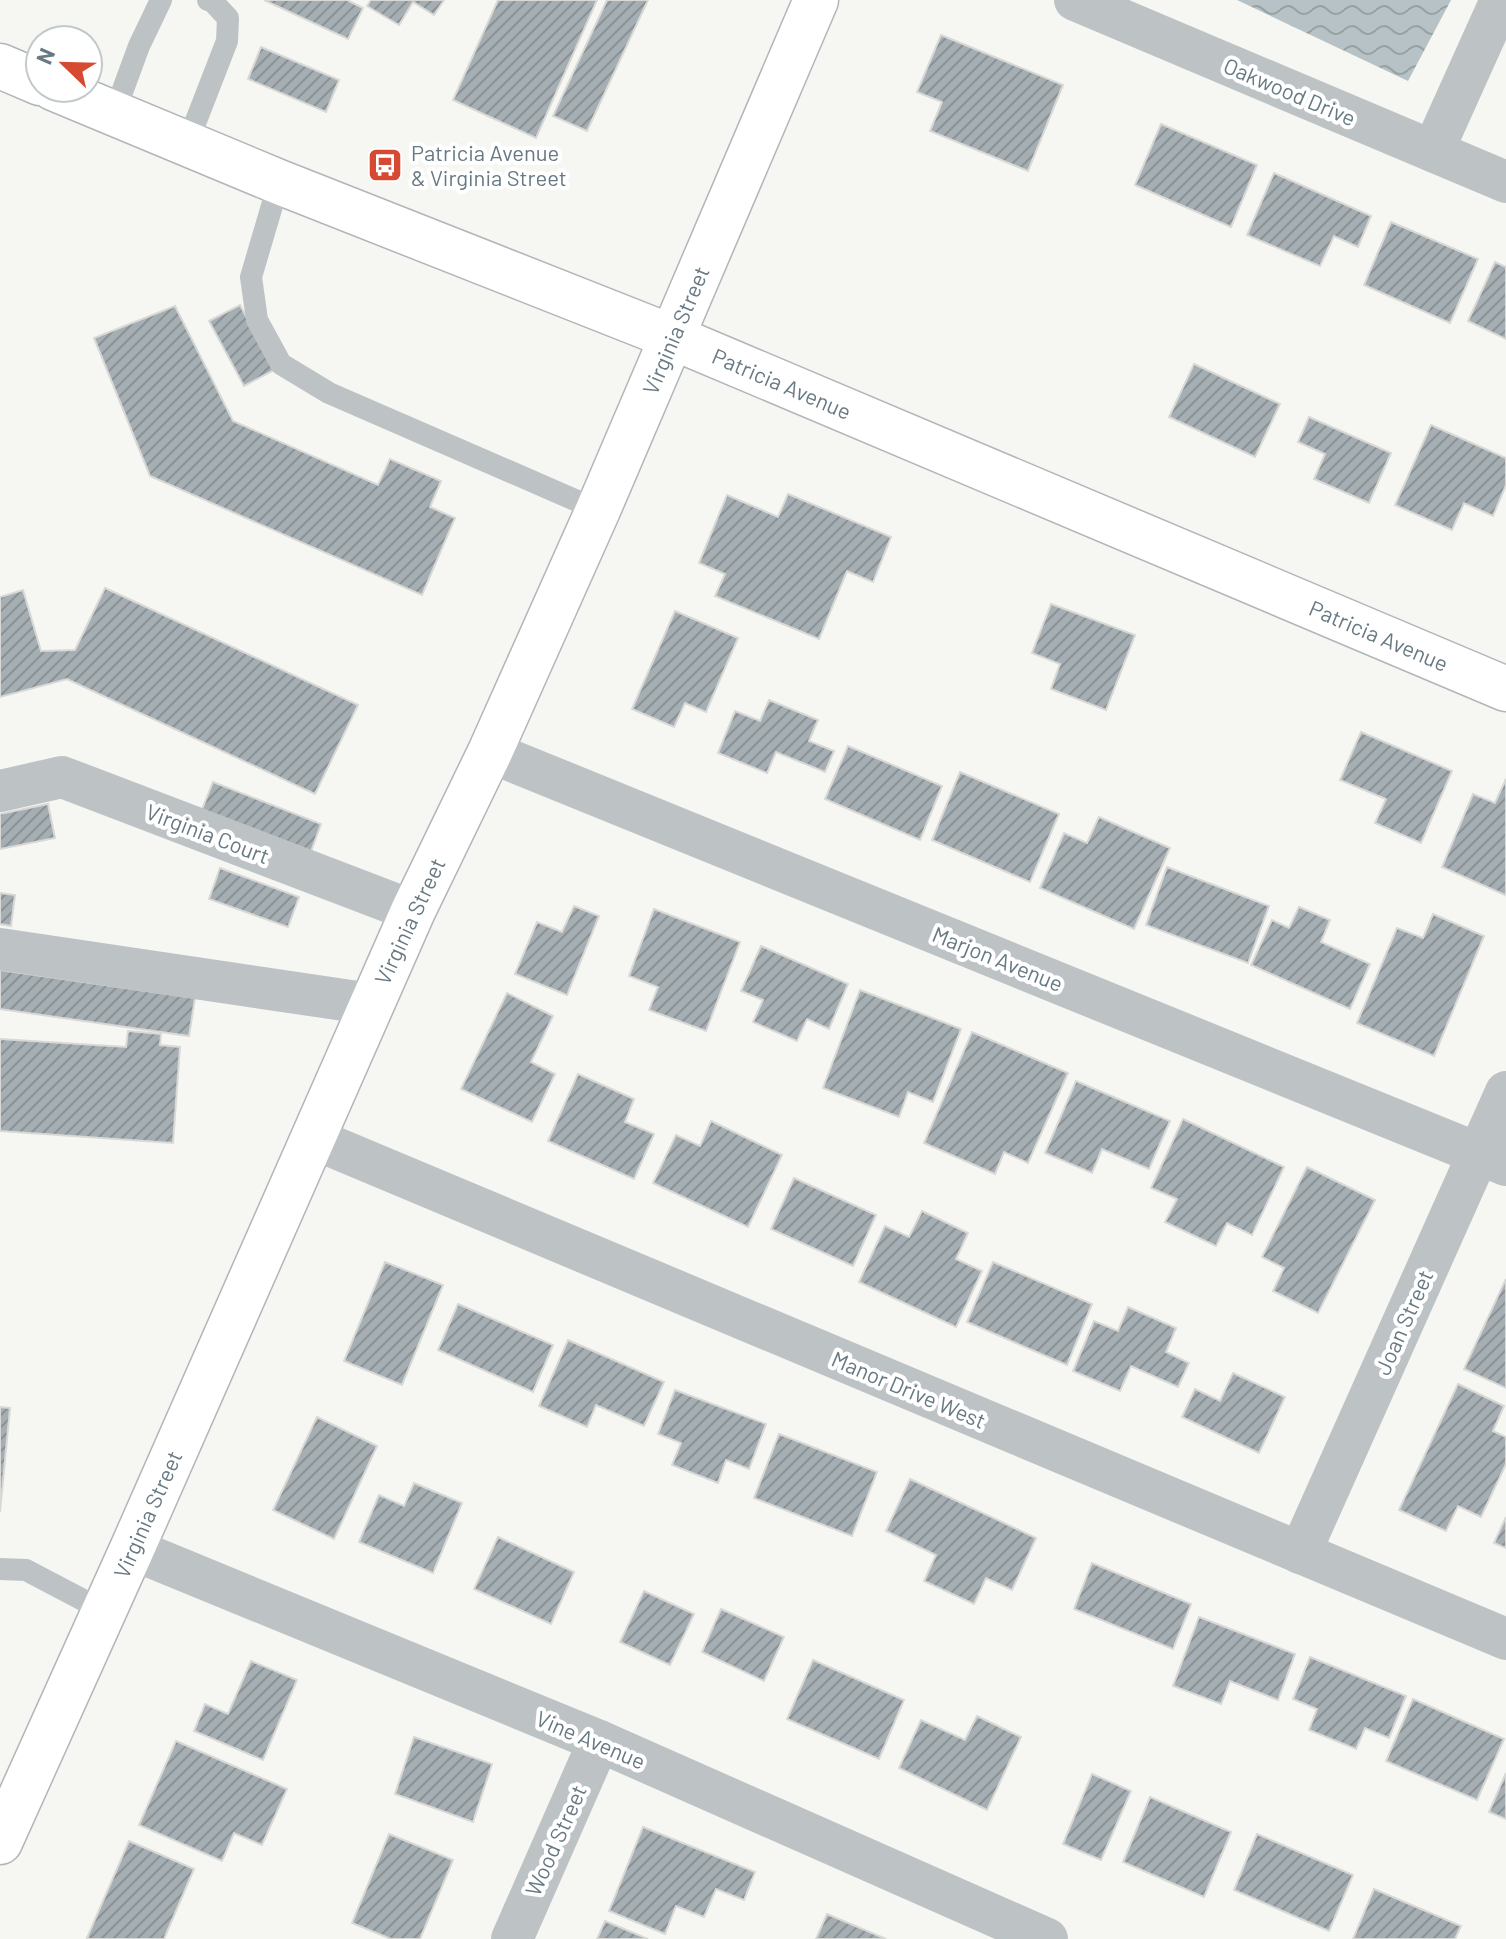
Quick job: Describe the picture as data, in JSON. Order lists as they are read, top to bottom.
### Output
{
  "streets": {
    "street": [
      "Oakwood Drive",
      "Virginia Street",
      "Patricia Avenue",
      "Virginia Court",
      "Marjon Avenue",
      "Joan Street",
      "Manor Drive West",
      "Vine Avenue",
      "Wood Street"
    ]
  },
  "crossings": [
    ["Virginia Street", "Patricia Avenue"],
    ["Virginia Street", "Virginia Court"],
    ["Virginia Street", "Marjon Avenue"],
    ["Virginia Street", "Manor Drive West"],
    ["Virginia Street", "Vine Avenue"],
    ["Marjon Avenue", "Joan Street"],
    ["Joan Street", "Manor Drive West"],
    ["Vine Avenue", "Wood Street"]
  ],
  "places": {
    "bus stop": ["Patricia Avenue & Virginia Street"]
  },
  "north": "top left"
}
